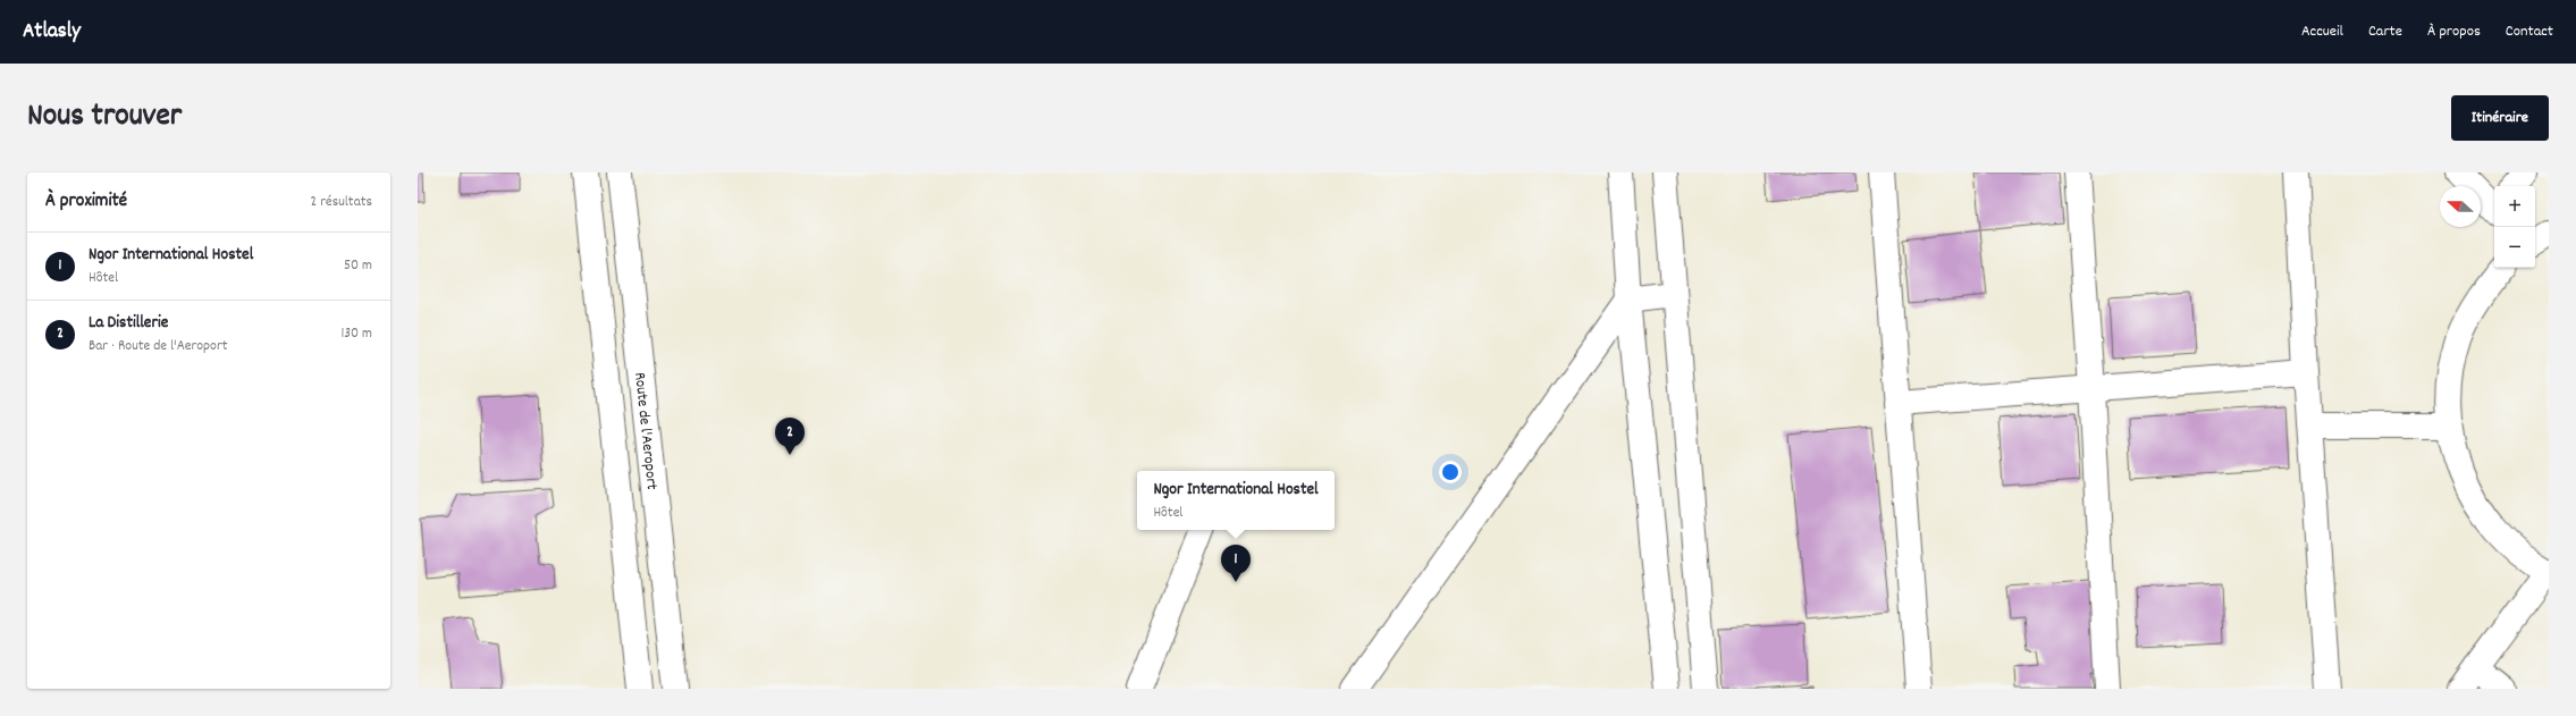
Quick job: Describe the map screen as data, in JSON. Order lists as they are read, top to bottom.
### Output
{
  "streets": {
    "main road": ["Route de l'Aeroport"]
  },
  "north": "left",
  "page": {
    "header": "Atlasly",
    "nav": [
      "Accueil",
      "Carte",
      "À propos",
      "Contact"
    ],
    "title": "Nous trouver",
    "buttons": "Itinéraire",
    "heading": ["À proximité", "2 résultats"],
    "map_buttons": ["+", "−"],
    "list": [
      {
        "mark": "1",
        "name": "Ngor International Hostel",
        "note": "Hôtel",
        "value": "50 m"
      },
      {
        "mark": "2",
        "name": "La Distillerie",
        "note": "Bar · Route de l'Aeroport",
        "value": "130 m"
      }
    ],
    "pins": ["2", "1"],
    "popup": ["Ngor International Hostel", "Hôtel"]
  }
}
